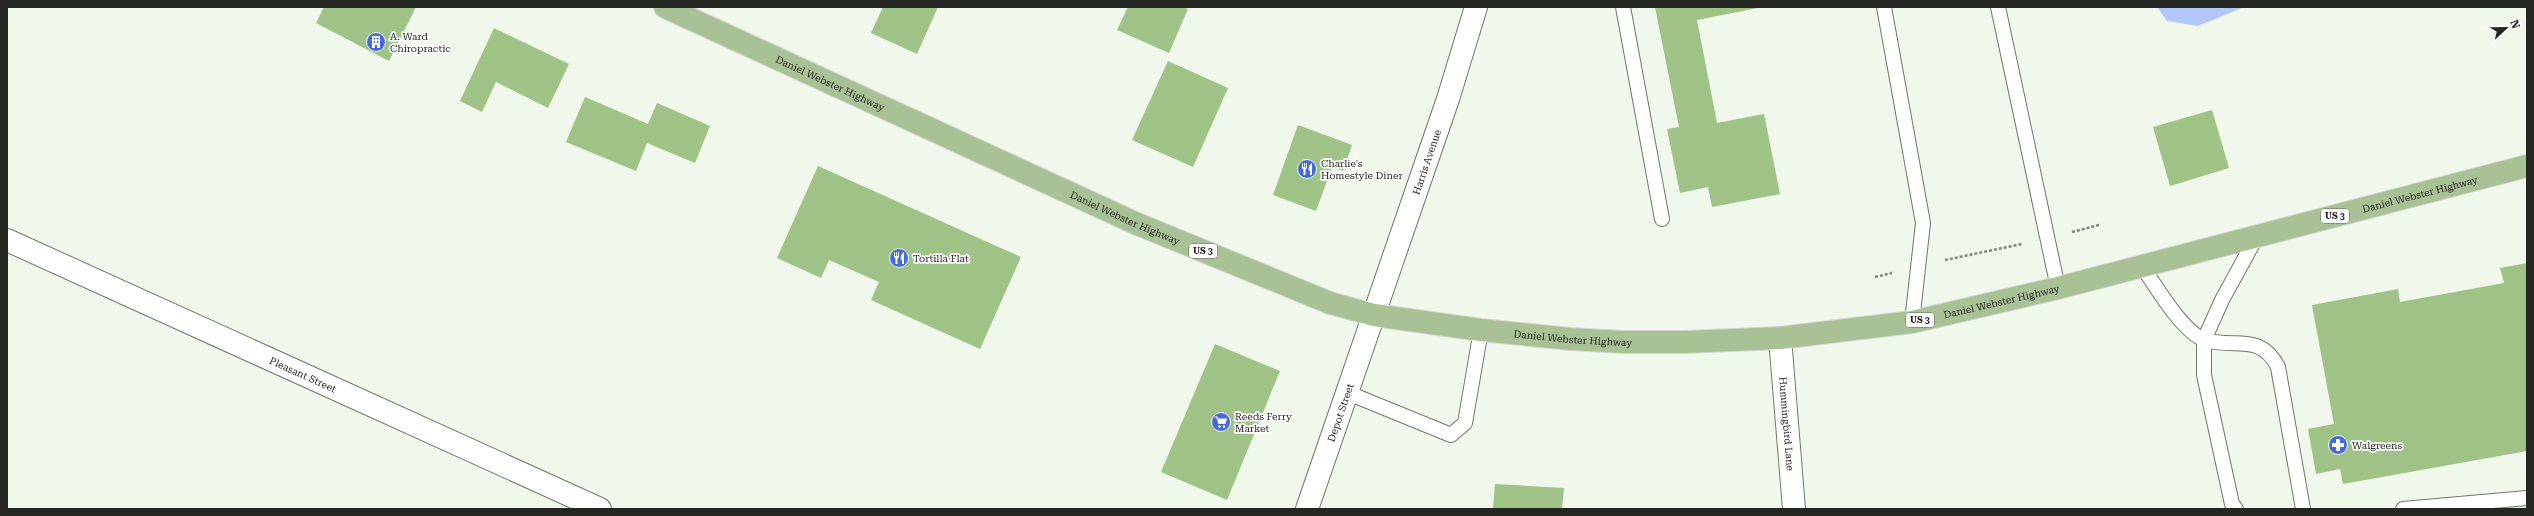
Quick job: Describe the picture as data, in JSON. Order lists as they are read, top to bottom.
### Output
{
  "streets": {
    "main road": ["Daniel Webster Highway", "US 3"],
    "street": [
      "Harris Avenue",
      "Pleasant Street",
      "Depot Street",
      "Hummingbird Lane"
    ]
  },
  "crossings": [
    ["Daniel Webster Highway", "Harris Avenue"],
    ["Daniel Webster Highway", "Depot Street"],
    ["Daniel Webster Highway", "Hummingbird Lane"],
    ["Harris Avenue", "Depot Street"]
  ],
  "places": {
    "building": ["A. Ward Chiropractic"],
    "restaurant": ["Charlie's Homestyle Diner", "Tortilla Flat"],
    "supermarket": ["Reeds Ferry Market"],
    "pharmacy": ["Walgreens"]
  },
  "north": "right"
}
